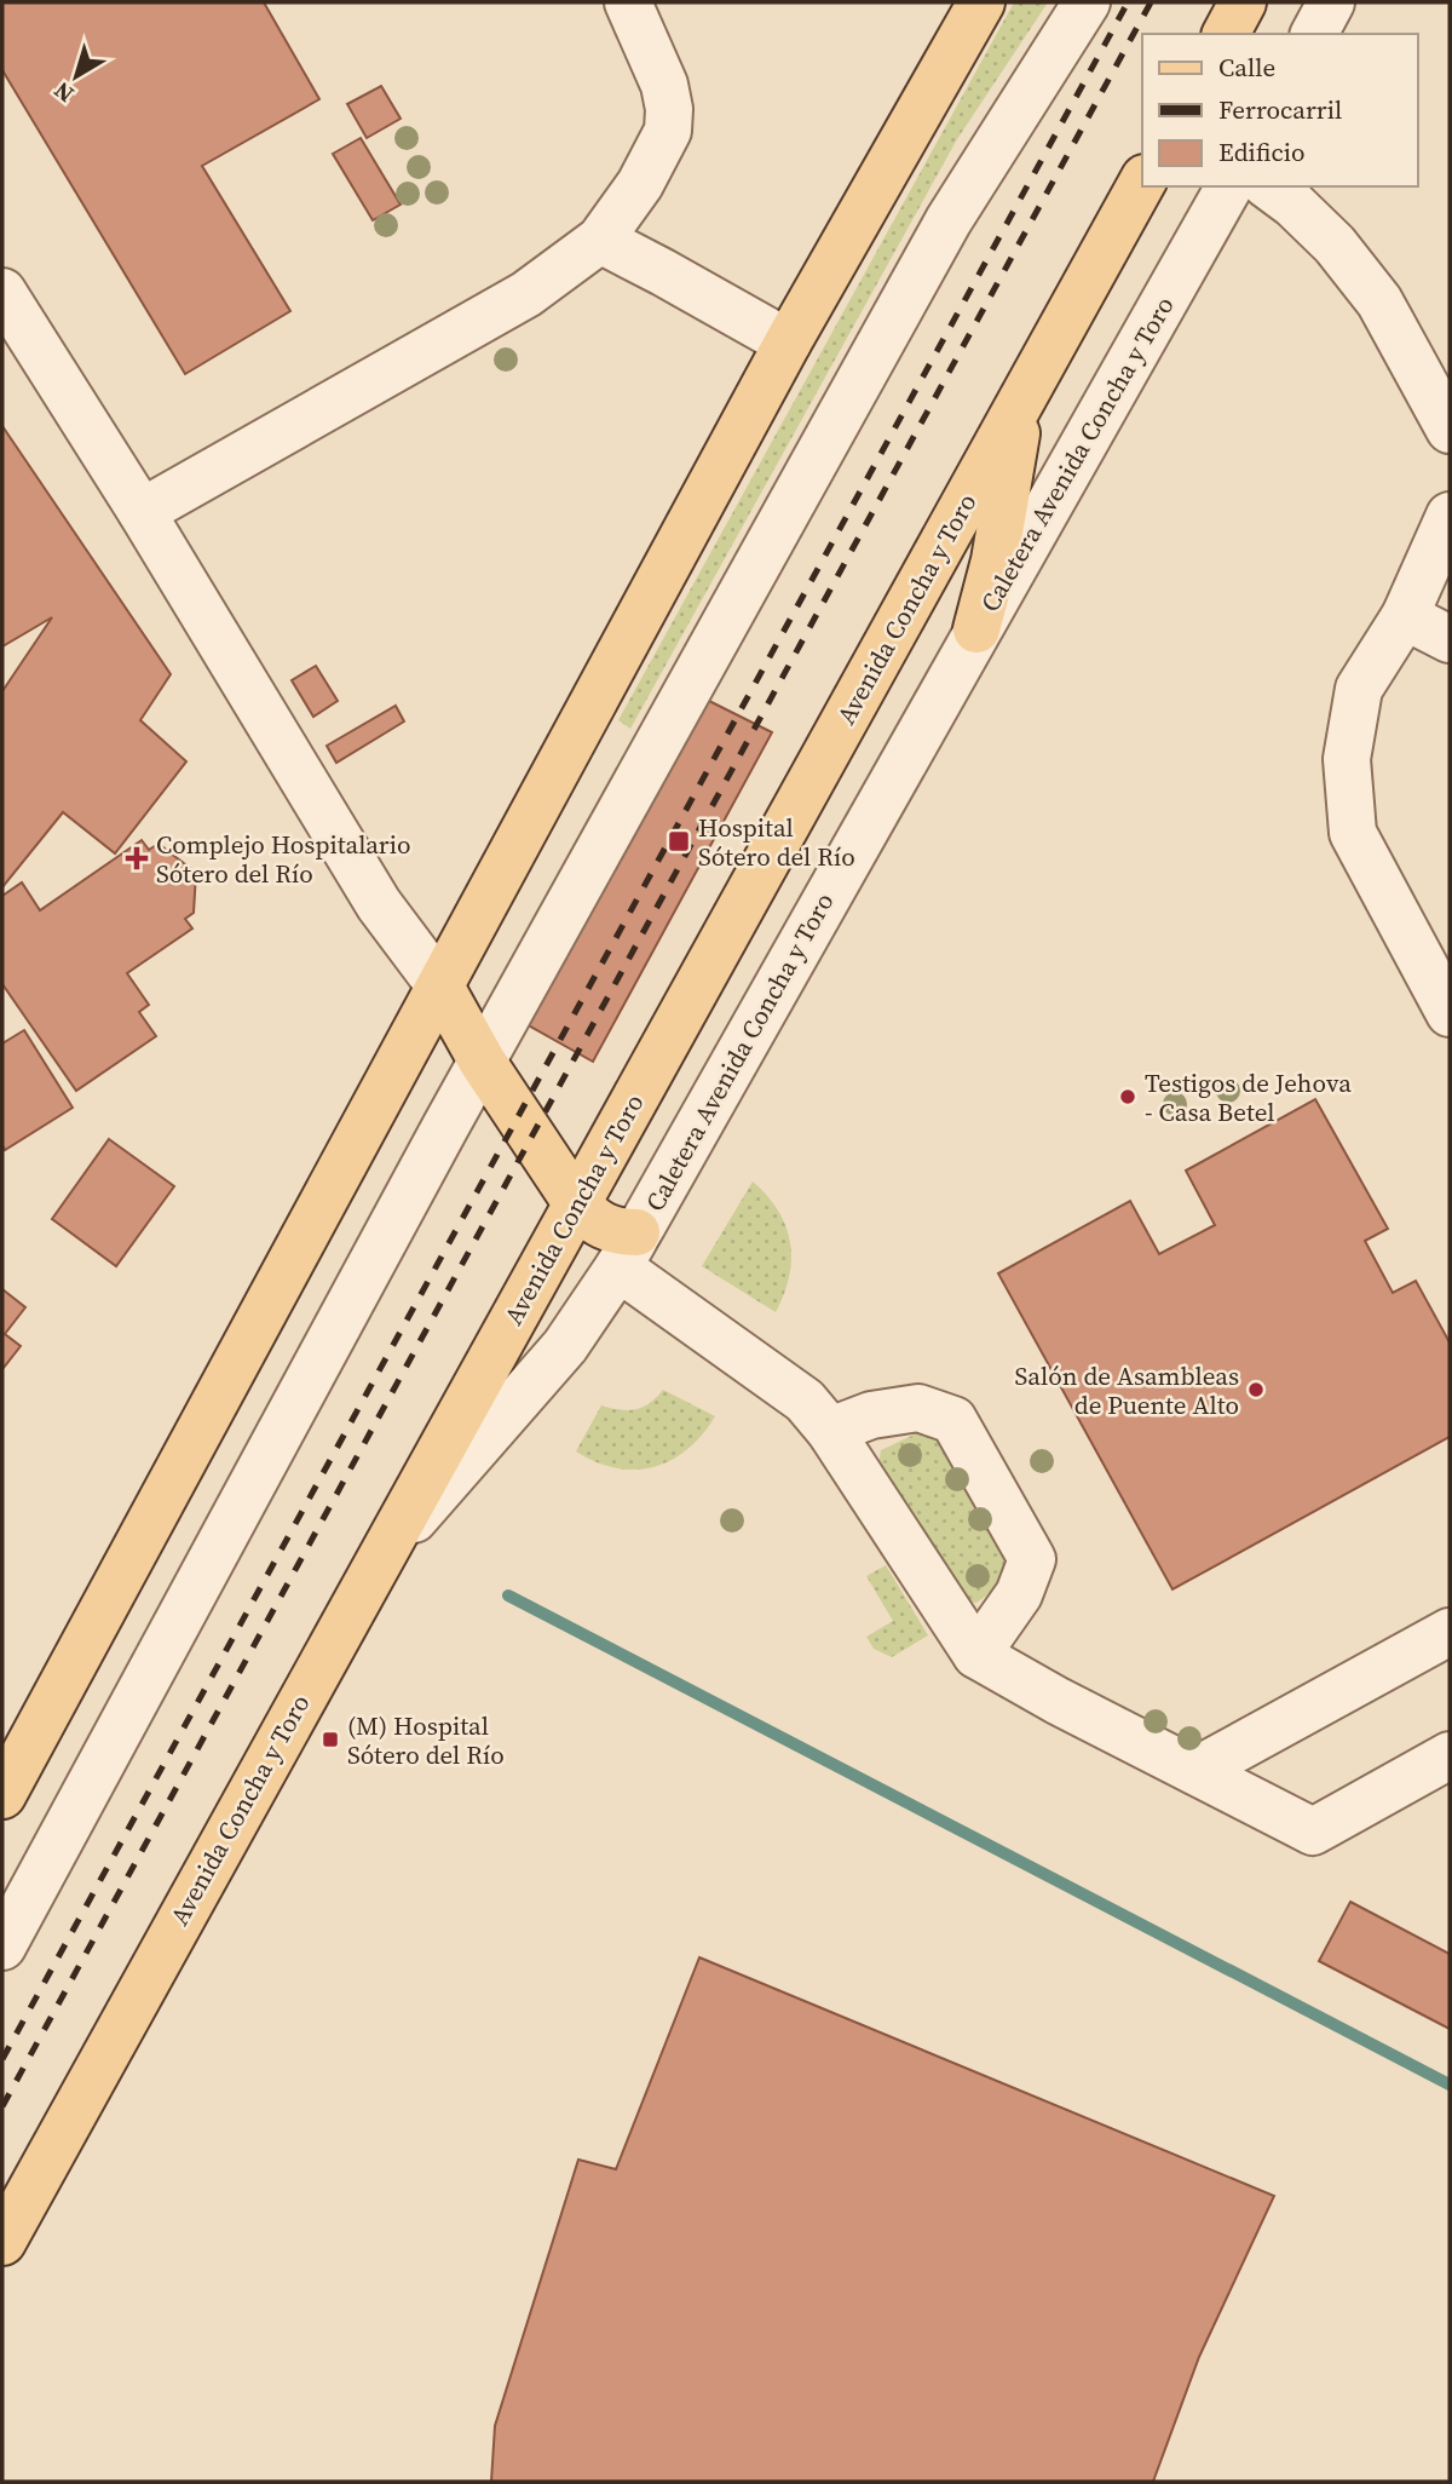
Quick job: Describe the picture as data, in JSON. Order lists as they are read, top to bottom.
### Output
{
  "streets": {
    "main road": ["Avenida Concha y Toro"],
    "street": ["Caletera Avenida Concha y Toro"]
  },
  "crossings": [
    ["Caletera Avenida Concha y Toro", "Avenida Concha y Toro"]
  ],
  "places": {
    "transit": ["Hospital Sótero del Río", "(M) Hospital Sótero del Río"],
    "health": ["Complejo Hospitalario Sótero del Río"],
    "other": ["Testigos de Jehova - Casa Betel", "Salón de Asambleas de Puente Alto"]
  },
  "legend": ["Calle", "Ferrocarril", "Edificio"],
  "north": "bottom left"
}
